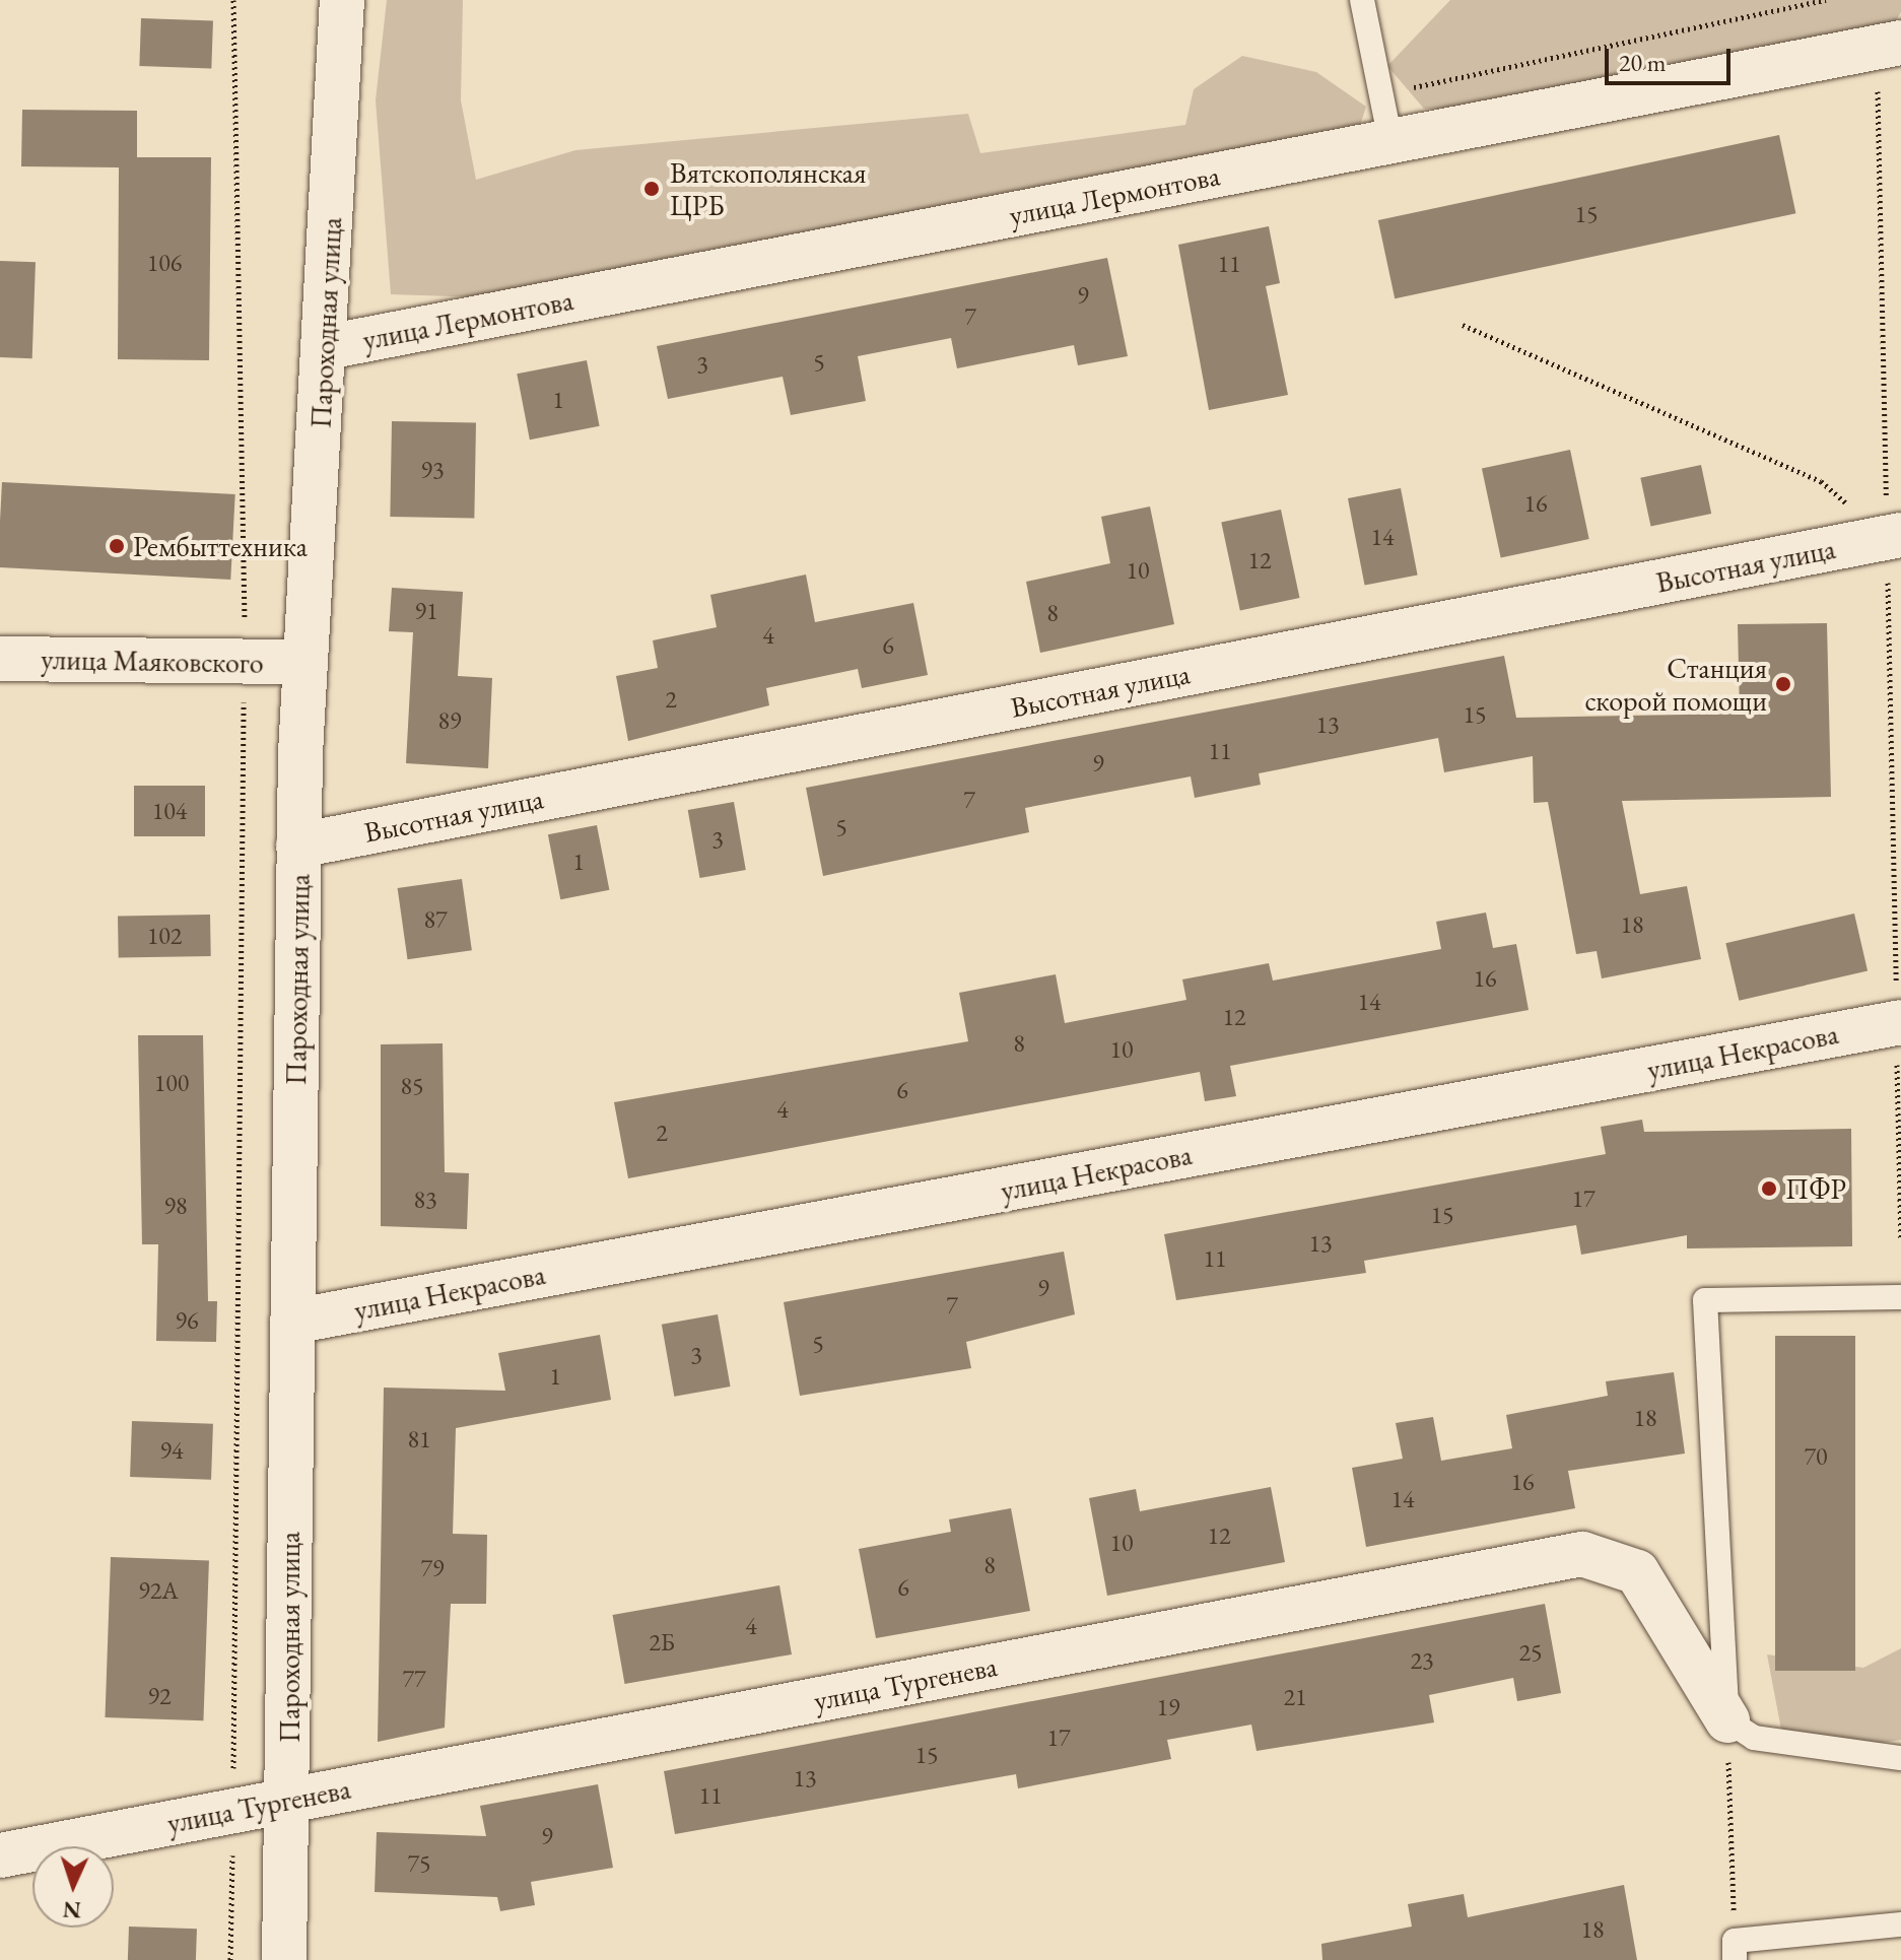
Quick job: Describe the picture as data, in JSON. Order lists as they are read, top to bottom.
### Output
{
  "streets": {
    "street": [
      "улица Лермонтова",
      "Пароходная улица",
      "Высотная улица",
      "улица Маяковского",
      "улица Некрасова",
      "улица Тургенева"
    ]
  },
  "crossings": [
    ["улица Лермонтова", "Пароходная улица"],
    ["Пароходная улица", "Высотная улица"],
    ["Пароходная улица", "улица Маяковского"],
    ["Пароходная улица", "улица Некрасова"],
    ["Пароходная улица", "улица Тургенева"]
  ],
  "places": [
    "Вятскополянская ЦРБ",
    "Рембыттехника",
    "Станция скорой помощи",
    "ПФР"
  ],
  "house_numbers": [
    "15",
    "106",
    "11",
    "9",
    "7",
    "5",
    "3",
    "1",
    "93",
    "16",
    "14",
    "12",
    "10",
    "91",
    "8",
    "4",
    "6",
    "2",
    "15",
    "89",
    "13",
    "11",
    "9",
    "7",
    "104",
    "5",
    "3",
    "1",
    "87",
    "18",
    "102",
    "16",
    "14",
    "12",
    "8",
    "10",
    "100",
    "85",
    "6",
    "4",
    "2",
    "17",
    "83",
    "98",
    "15",
    "13",
    "11",
    "9",
    "7",
    "96",
    "5",
    "3",
    "1",
    "18",
    "81",
    "94",
    "70",
    "16",
    "14",
    "12",
    "10",
    "8",
    "79",
    "6",
    "92А",
    "4",
    "2Б",
    "25",
    "23",
    "77",
    "92",
    "21",
    "19",
    "17",
    "15",
    "13",
    "11",
    "9",
    "75",
    "18"
  ],
  "scale_bar": "20 m",
  "north": "bottom"
}
